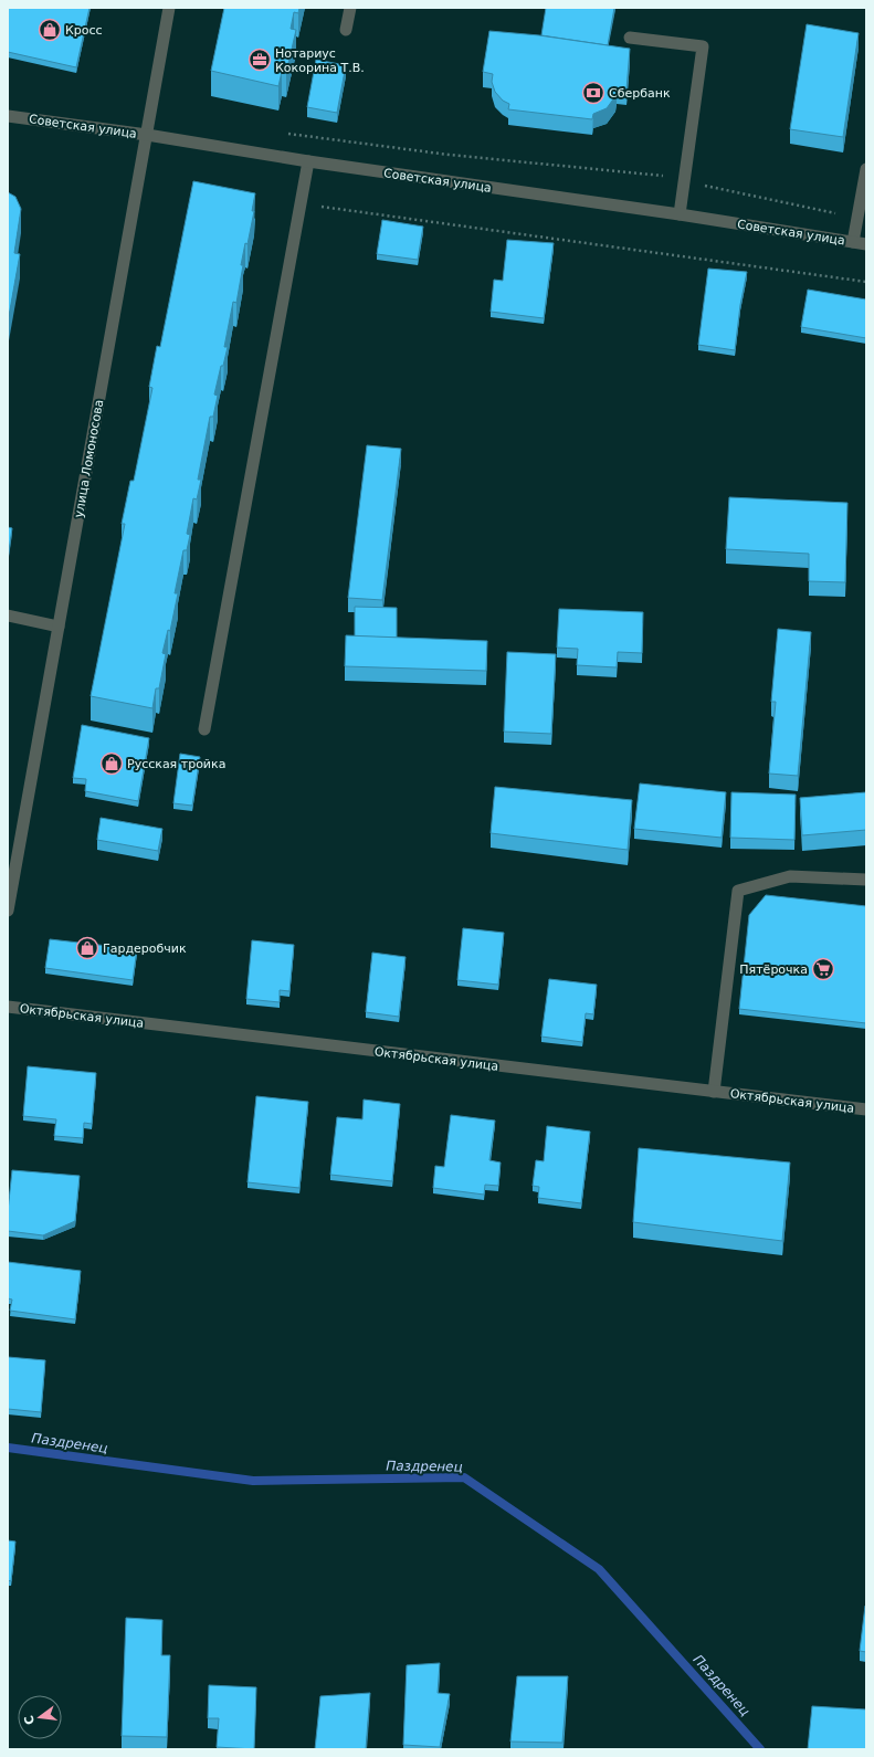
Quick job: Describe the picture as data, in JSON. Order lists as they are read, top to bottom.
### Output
{
  "streets": {
    "street": ["Советская улица", "улица Ломоносова", "Октябрьская улица"]
  },
  "crossings": [
    ["Советская улица", "улица Ломоносова"]
  ],
  "water": ["Паздренец"],
  "places": {
    "shop": ["Кросс", "Русская тройка", "Гардеробчик"],
    "office": ["Нотариус Кокорина Т.В."],
    "bank": ["Сбербанк"],
    "supermarket": ["Пятёрочка"]
  },
  "north": "left"
}
